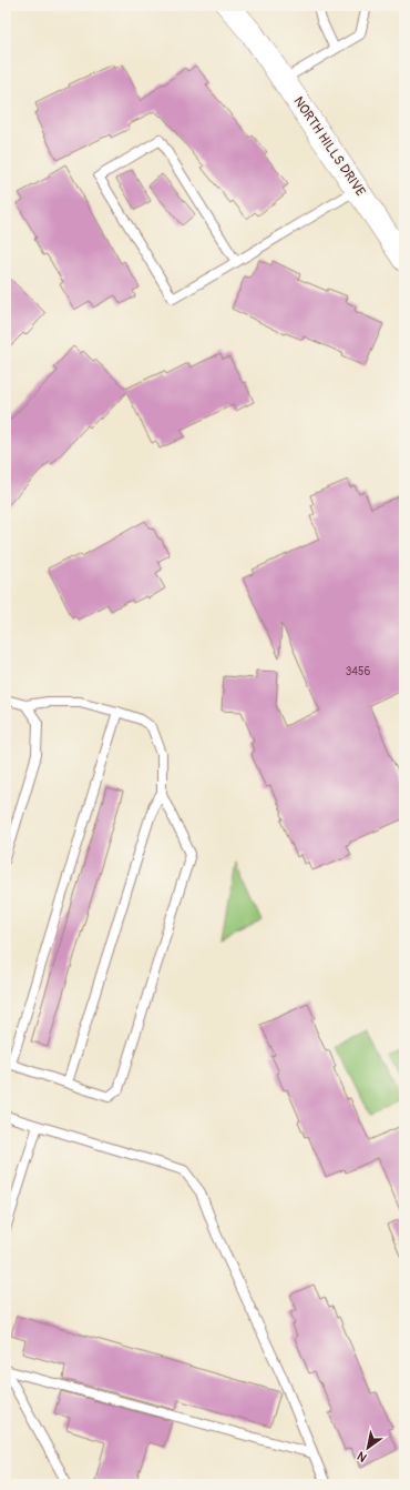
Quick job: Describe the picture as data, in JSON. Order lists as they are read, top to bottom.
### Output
{
  "streets": {
    "street": ["NORTH HILLS DRIVE"]
  },
  "house_numbers": ["3456"],
  "north": "bottom left"
}
